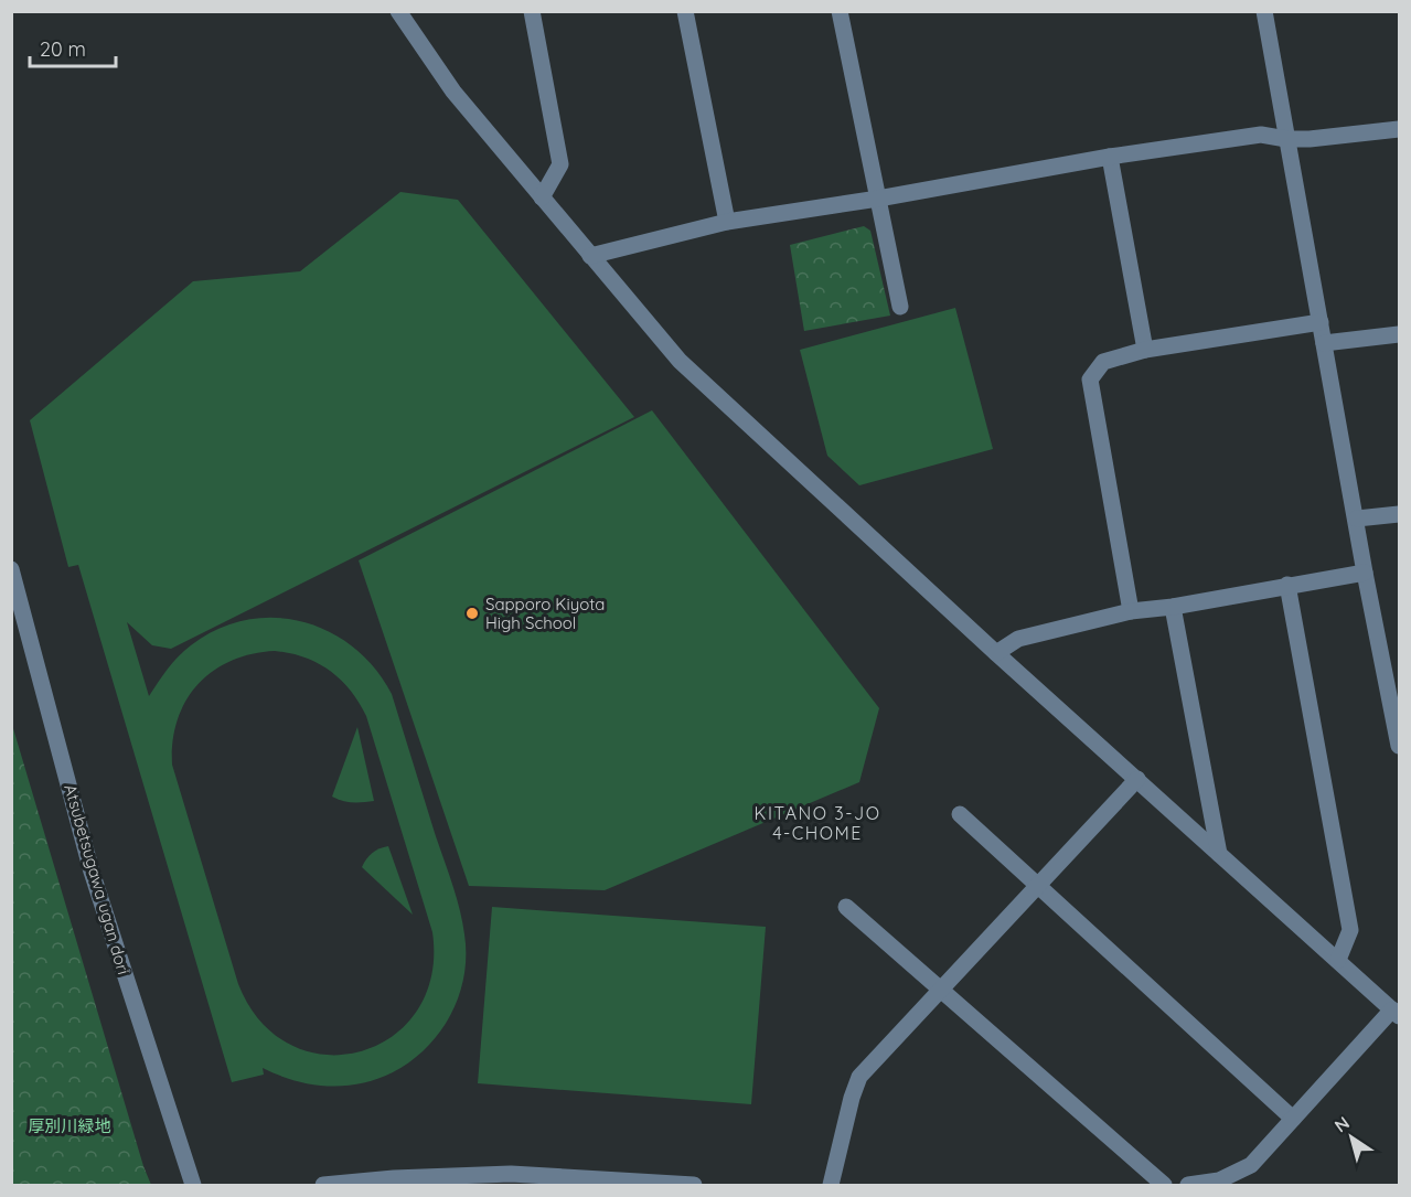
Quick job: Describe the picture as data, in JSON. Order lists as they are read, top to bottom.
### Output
{
  "streets": {
    "street": ["Atsubetsugawa ugan dori"]
  },
  "districts": ["KITANO 3-JO 4-CHOME"],
  "parks": ["厚別川緑地"],
  "places": ["Sapporo Kiyota High School"],
  "scale_bar": "20 m",
  "north": "top left"
}
